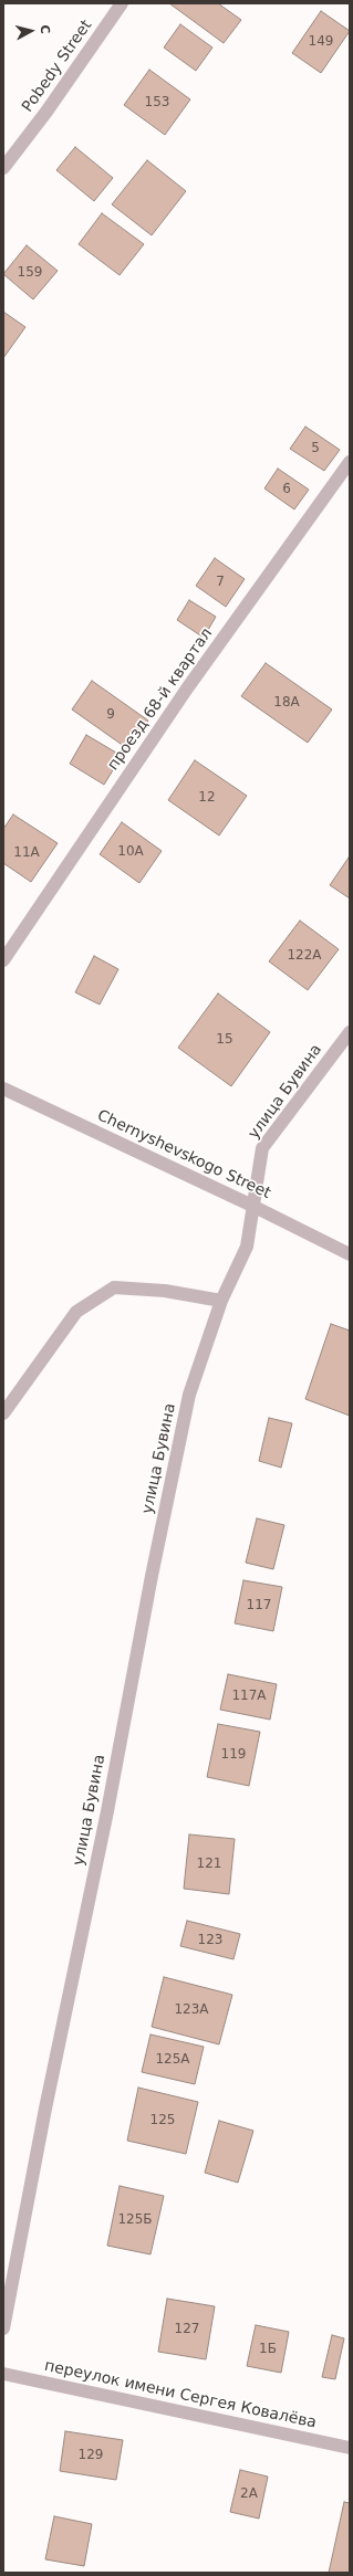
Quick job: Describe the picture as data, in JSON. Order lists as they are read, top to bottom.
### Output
{
  "streets": {
    "street": [
      "Pobedy Street",
      "проезд 68-й квартал",
      "улица Бувина",
      "Chernyshevskogo Street",
      "переулок имени Сергея Ковалёва"
    ]
  },
  "crossings": [
    ["улица Бувина", "Chernyshevskogo Street"]
  ],
  "house_numbers": [
    "149",
    "153",
    "159",
    "5",
    "6",
    "7",
    "18А",
    "9",
    "12",
    "10А",
    "11А",
    "122А",
    "15",
    "117",
    "117А",
    "119",
    "121",
    "123",
    "123А",
    "125А",
    "125",
    "125Б",
    "127",
    "1Б",
    "129",
    "2А"
  ],
  "north": "right"
}
